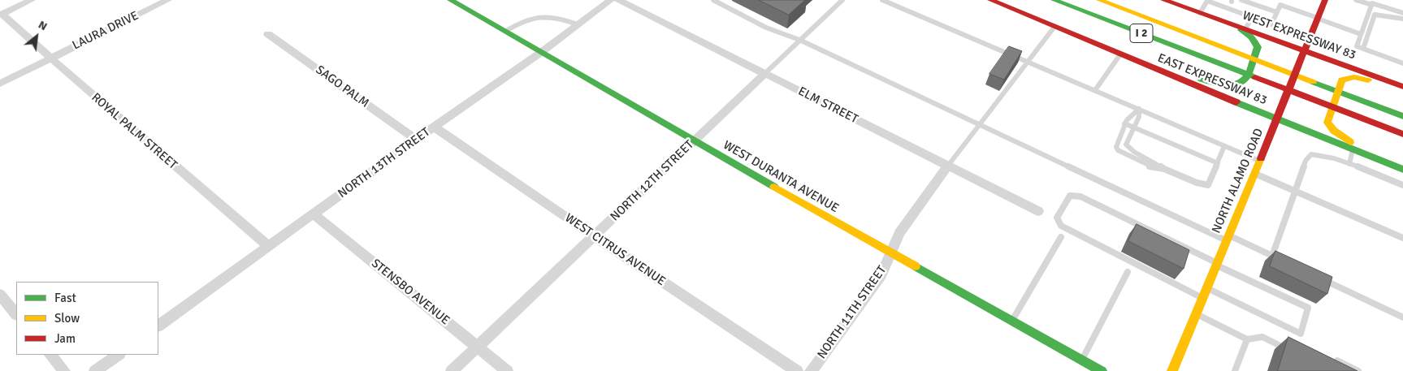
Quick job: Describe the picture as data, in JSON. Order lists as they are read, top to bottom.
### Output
{
  "streets": {
    "main road": [
      "I 2",
      "WEST EXPRESSWAY 83",
      "EAST EXPRESSWAY 83",
      "WEST DURANTA AVENUE",
      "NORTH ALAMO ROAD"
    ],
    "street": [
      "LAURA DRIVE",
      "SAGO PALM",
      "ELM STREET",
      "ROYAL PALM STREET",
      "NORTH 13TH STREET",
      "NORTH 12TH STREET",
      "WEST CITRUS AVENUE",
      "STENSBO AVENUE",
      "NORTH 11TH STREET"
    ]
  },
  "crossings": [
    ["LAURA DRIVE", "ROYAL PALM STREET"],
    ["WEST EXPRESSWAY 83", "NORTH ALAMO ROAD"],
    ["EAST EXPRESSWAY 83", "NORTH ALAMO ROAD"],
    ["SAGO PALM", "NORTH 13TH STREET"],
    ["ELM STREET", "NORTH 12TH STREET"],
    ["ELM STREET", "NORTH 11TH STREET"],
    ["ROYAL PALM STREET", "NORTH 13TH STREET"],
    ["NORTH 13TH STREET", "WEST DURANTA AVENUE"],
    ["NORTH 13TH STREET", "WEST CITRUS AVENUE"],
    ["NORTH 13TH STREET", "STENSBO AVENUE"],
    ["WEST DURANTA AVENUE", "NORTH 12TH STREET"],
    ["WEST DURANTA AVENUE", "NORTH 11TH STREET"],
    ["NORTH 12TH STREET", "WEST CITRUS AVENUE"],
    ["NORTH 12TH STREET", "STENSBO AVENUE"]
  ],
  "legend": ["Fast", "Slow", "Jam"],
  "north": "top right"
}
